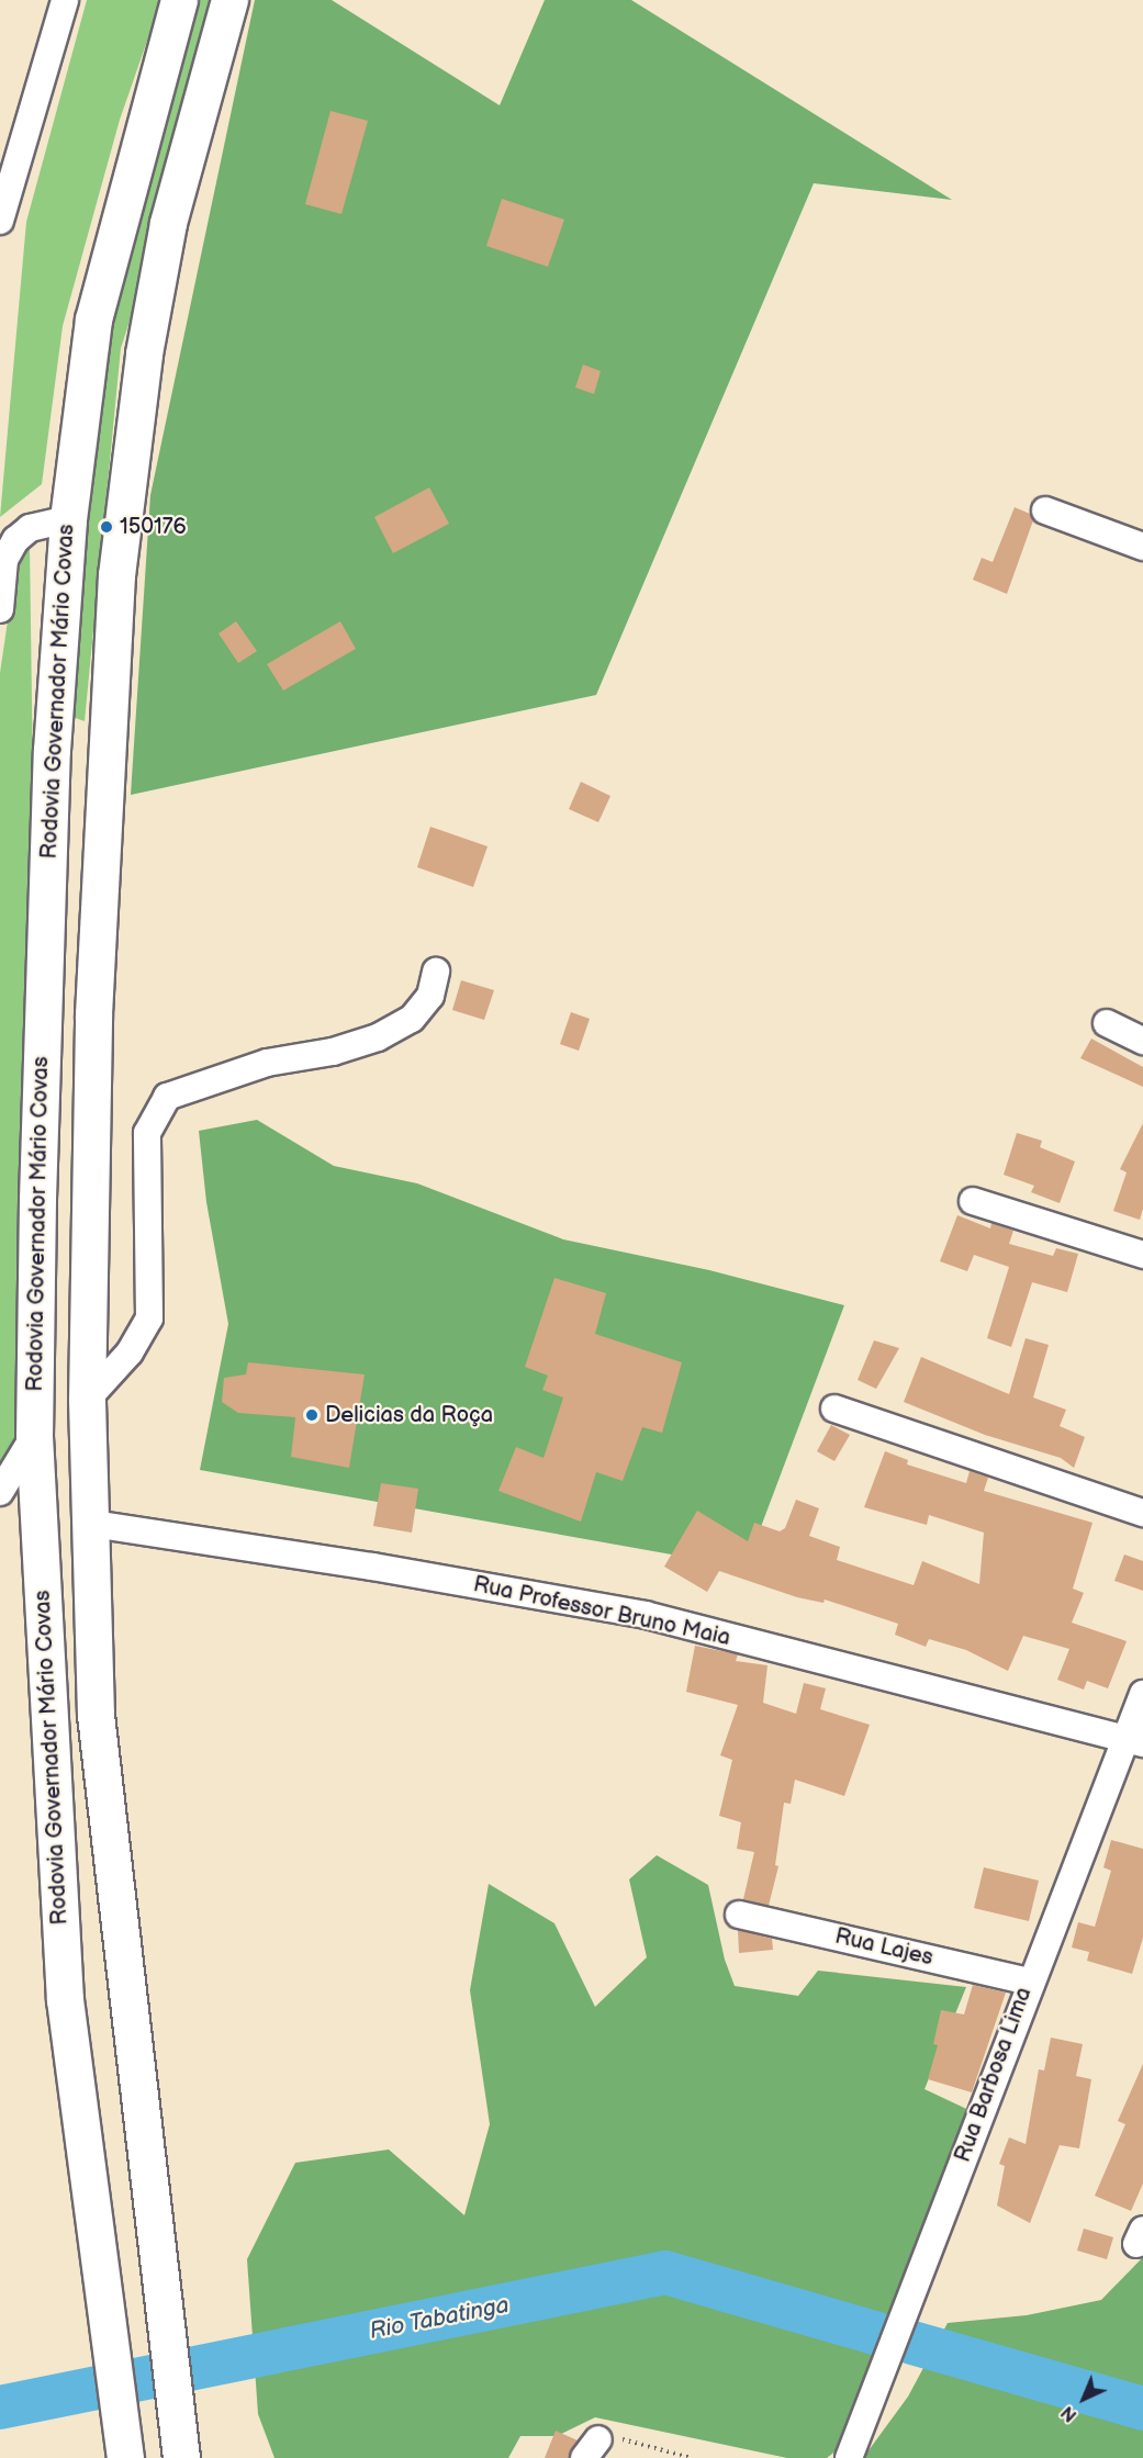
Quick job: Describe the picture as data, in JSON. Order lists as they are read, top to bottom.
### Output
{
  "streets": {
    "highway": ["Rodovia Governador Mário Covas"],
    "street": ["Rua Professor Bruno Maia", "Rua Lajes", "Rua Barbosa Lima"]
  },
  "crossings": [
    ["Rua Professor Bruno Maia", "Rua Barbosa Lima"],
    ["Rua Lajes", "Rua Barbosa Lima"]
  ],
  "water": ["Rio Tabatinga"],
  "places": ["150176", "Delicias da Roça"],
  "north": "bottom left"
}
